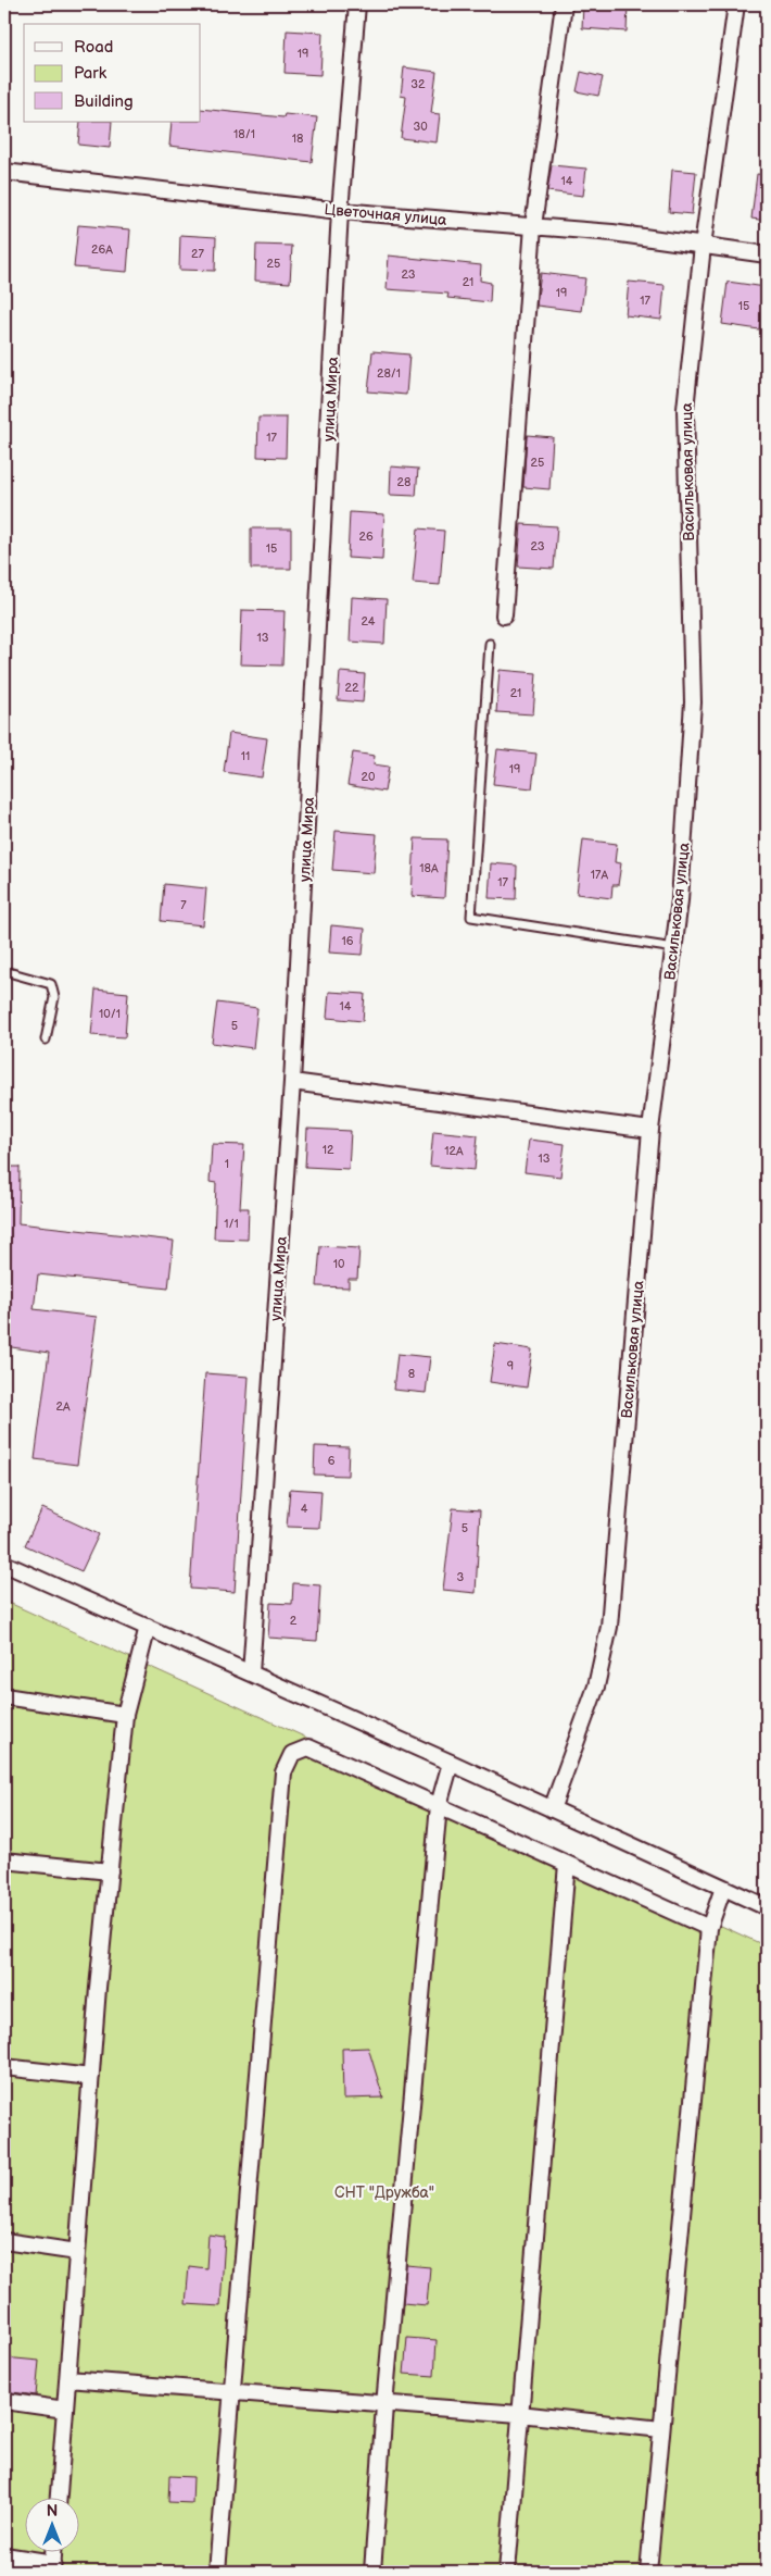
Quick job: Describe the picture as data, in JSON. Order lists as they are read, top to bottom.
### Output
{
  "streets": {
    "street": ["Цветочная улица", "улица Мира", "Васильковая улица"]
  },
  "crossings": [
    ["Цветочная улица", "улица Мира"],
    ["Цветочная улица", "Васильковая улица"]
  ],
  "parks": ["СНТ \"Дружба\""],
  "house_numbers": [
    "19",
    "32",
    "30",
    "18/1",
    "18",
    "14",
    "26А",
    "27",
    "25",
    "23",
    "21",
    "19",
    "17",
    "15",
    "28/1",
    "17",
    "25",
    "28",
    "26",
    "23",
    "15",
    "24",
    "13",
    "22",
    "21",
    "11",
    "19",
    "20",
    "18А",
    "17А",
    "17",
    "7",
    "16",
    "14",
    "10/1",
    "5",
    "12",
    "12А",
    "13",
    "1",
    "1/1",
    "10",
    "9",
    "8",
    "2А",
    "6",
    "4",
    "5",
    "3",
    "2"
  ],
  "legend": ["Road", "Park", "Building"],
  "north": "top"
}
